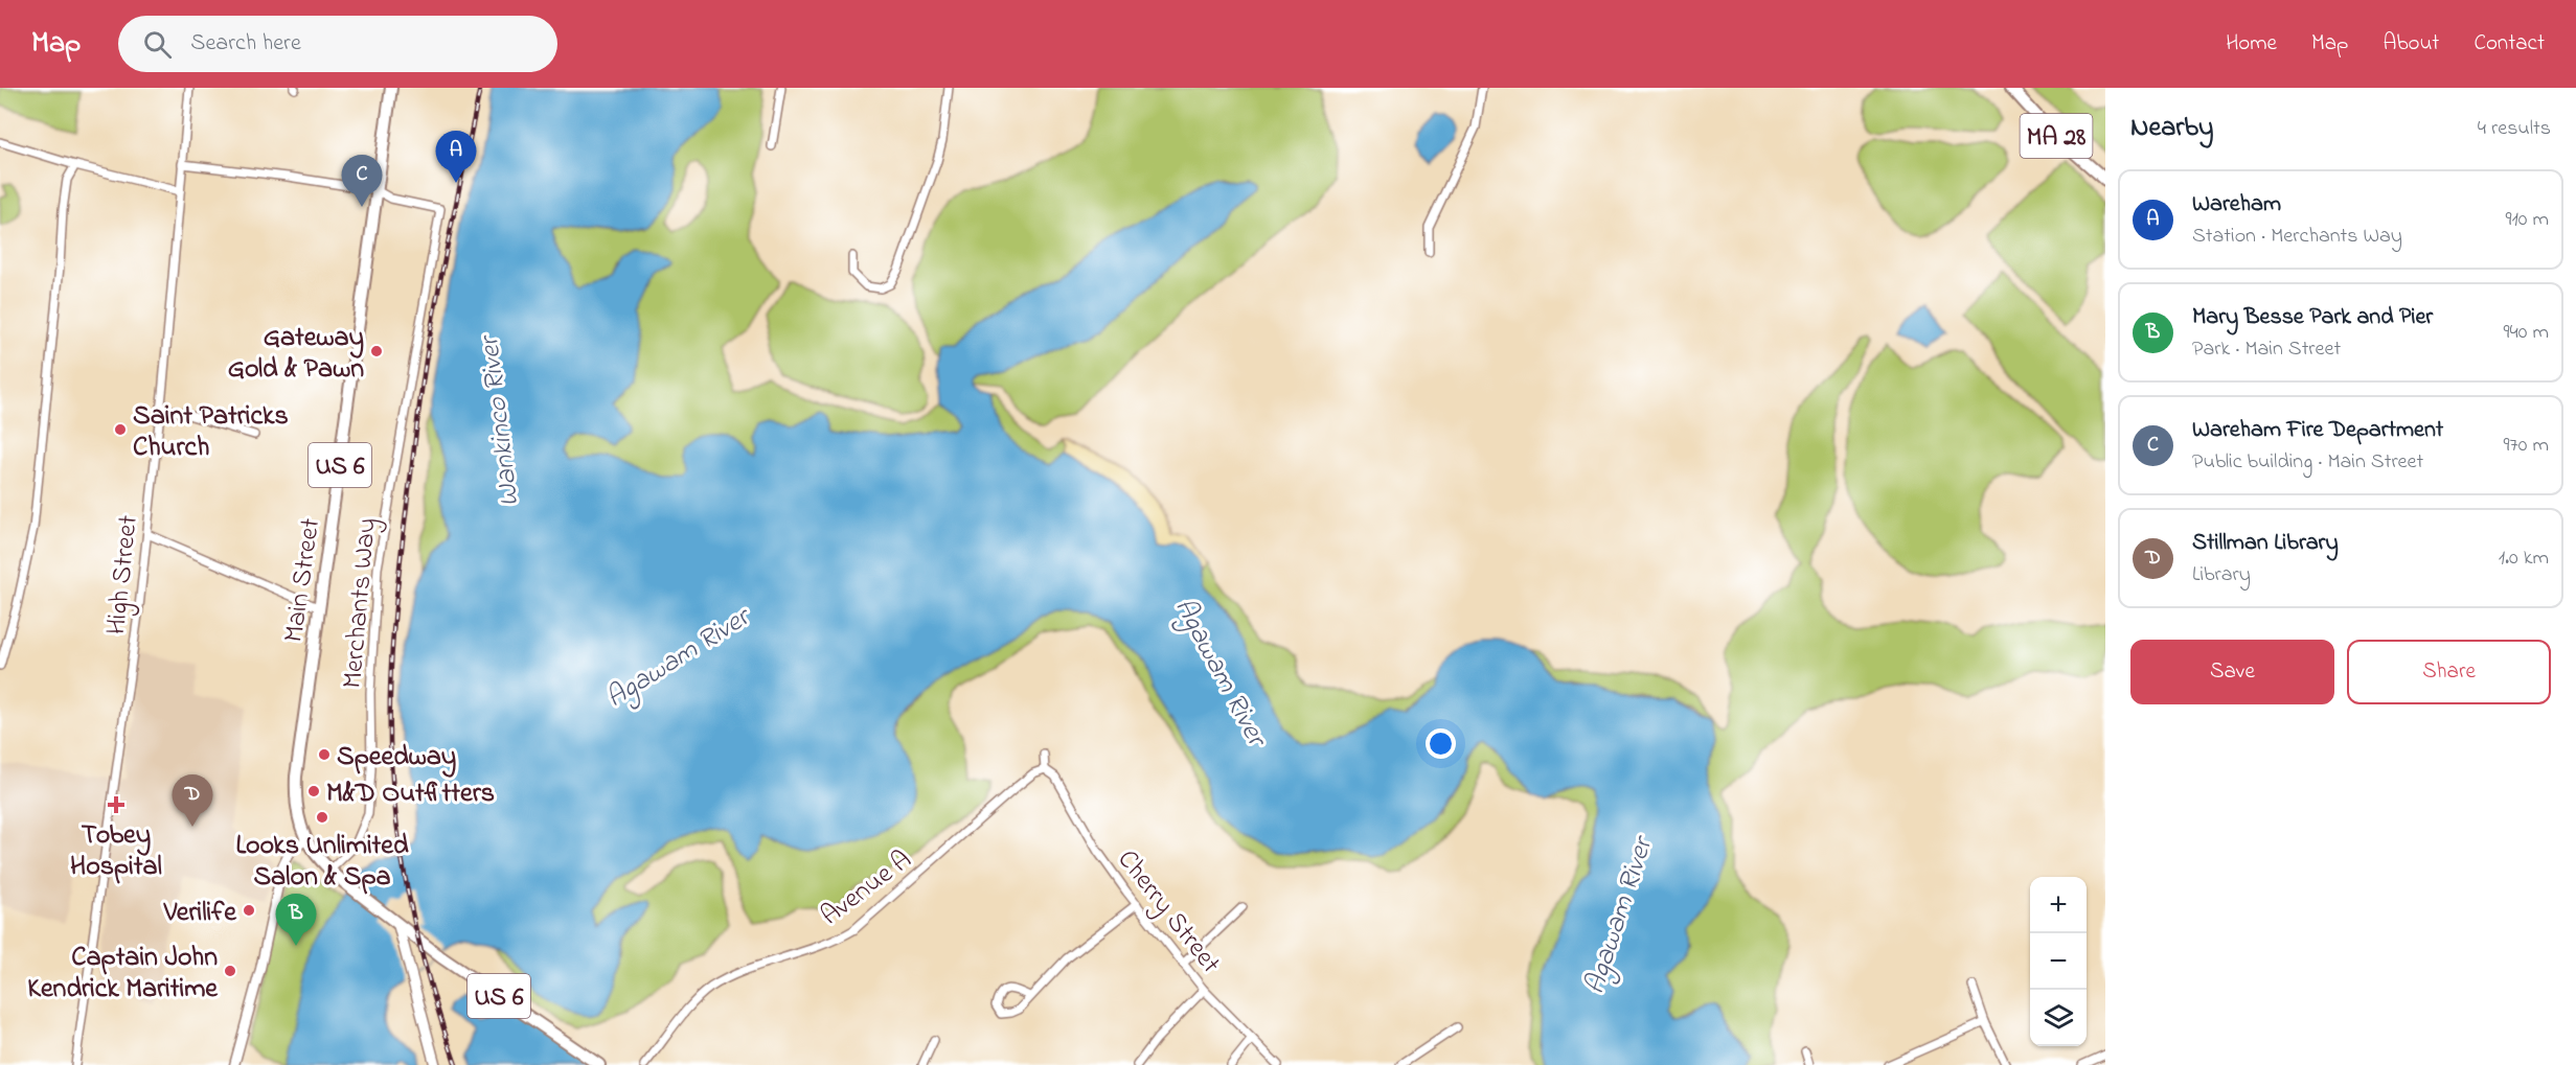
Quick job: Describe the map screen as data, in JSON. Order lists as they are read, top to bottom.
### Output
{
  "streets": {
    "main road": ["MA 28", "US 6", "Main Street"],
    "street": [
      "High Street",
      "Merchants Way",
      "Avenue A",
      "Cherry Street"
    ]
  },
  "crossings": [
    ["US 6", "Main Street"],
    ["US 6", "Merchants Way"],
    ["Main Street", "Merchants Way"],
    ["Avenue A", "Cherry Street"]
  ],
  "water": ["Wankinco River", "Agawam River"],
  "places": {
    "other": [
      "Gateway Gold & Pawn",
      "Saint Patricks Church",
      "Speedway",
      "M&D Outfitters",
      "Looks Unlimited Salon & Spa",
      "Verilife",
      "Captain John Kendrick Maritime"
    ],
    "health": ["Tobey Hospital"]
  },
  "page": {
    "header": "Map",
    "search": "Search here",
    "nav": [
      "Home",
      "Map",
      "About",
      "Contact"
    ],
    "heading": ["Nearby", "4 results"],
    "pins": [
      "A",
      "C",
      "D",
      "B"
    ],
    "list": [
      {
        "mark": "A",
        "name": "Wareham",
        "note": "Station · Merchants Way",
        "value": "910 m"
      },
      {
        "mark": "B",
        "name": "Mary Besse Park and Pier",
        "note": "Park · Main Street",
        "value": "940 m"
      },
      {
        "mark": "C",
        "name": "Wareham Fire Department",
        "note": "Public building · Main Street",
        "value": "970 m"
      },
      {
        "mark": "D",
        "name": "Stillman Library",
        "note": "Library",
        "value": "1.0 km"
      }
    ],
    "buttons": ["Save", "Share"],
    "map_buttons": ["+", "−"]
  }
}
